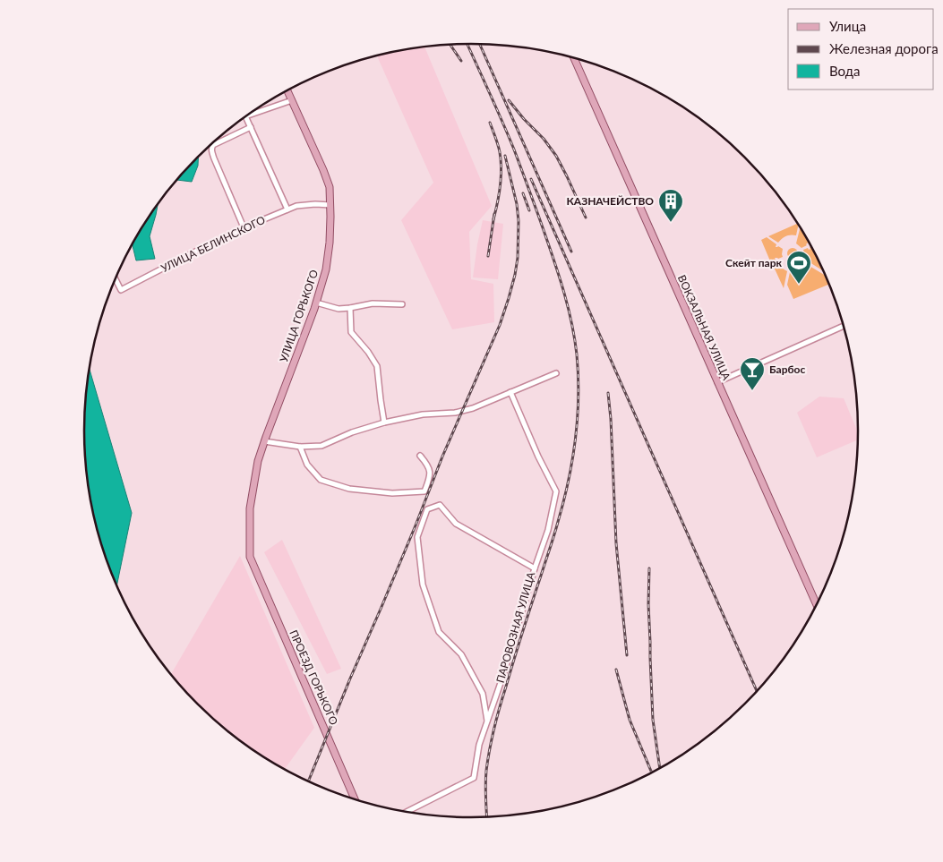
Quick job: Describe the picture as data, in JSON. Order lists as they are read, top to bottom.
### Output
{
  "streets": {
    "main road": ["УЛИЦА ГОРЬКОГО", "ВОКЗАЛЬНАЯ УЛИЦА", "ПРОЕЗД ГОРЬКОГО"],
    "street": ["УЛИЦА БЕЛИНСКОГО", "ПАРОВОЗНАЯ УЛИЦА"]
  },
  "crossings": [
    ["УЛИЦА БЕЛИНСКОГО", "УЛИЦА ГОРЬКОГО"],
    ["УЛИЦА ГОРЬКОГО", "ПРОЕЗД ГОРЬКОГО"]
  ],
  "places": {
    "building": ["КАЗНАЧЕЙСТВО"],
    "sports": ["Скейт парк"],
    "bar": ["Барбос"]
  },
  "legend": ["Улица", "Железная дорога", "Вода"]
}
